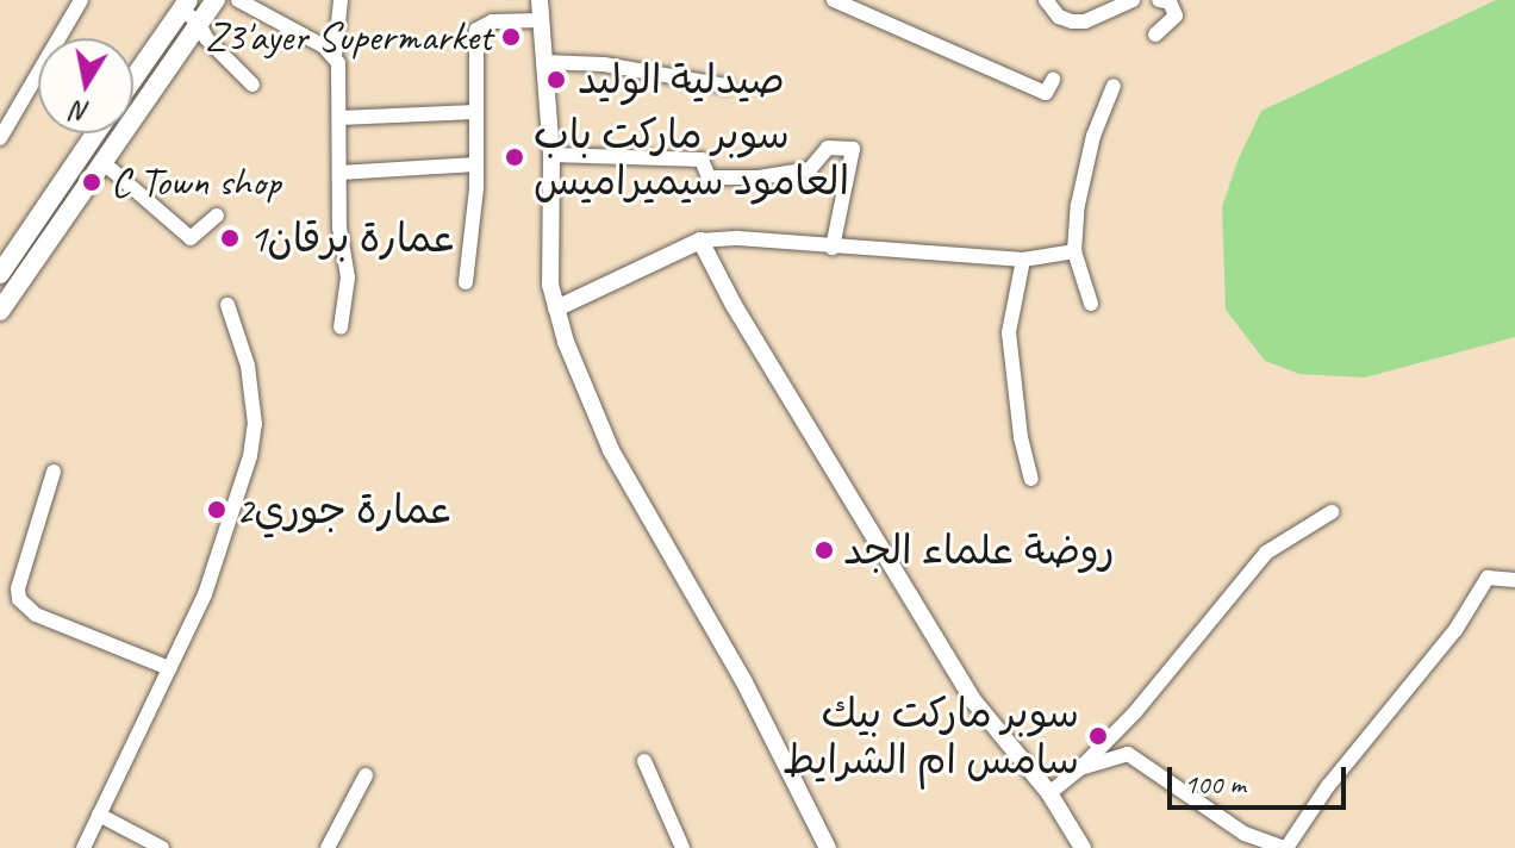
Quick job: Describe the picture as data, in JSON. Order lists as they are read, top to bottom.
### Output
{
  "places": [
    "Z3'ayer Supermarket",
    "صيدلية الوليد",
    "سوبر ماركت باب العامود سيميراميس",
    "C Town shop",
    "1عمارة برقان",
    "عمارة جوري2",
    "روضة علماء الجد",
    "سوبر ماركت بيك سامس ام الشرايط"
  ],
  "scale_bar": "100 m",
  "north": "bottom"
}
